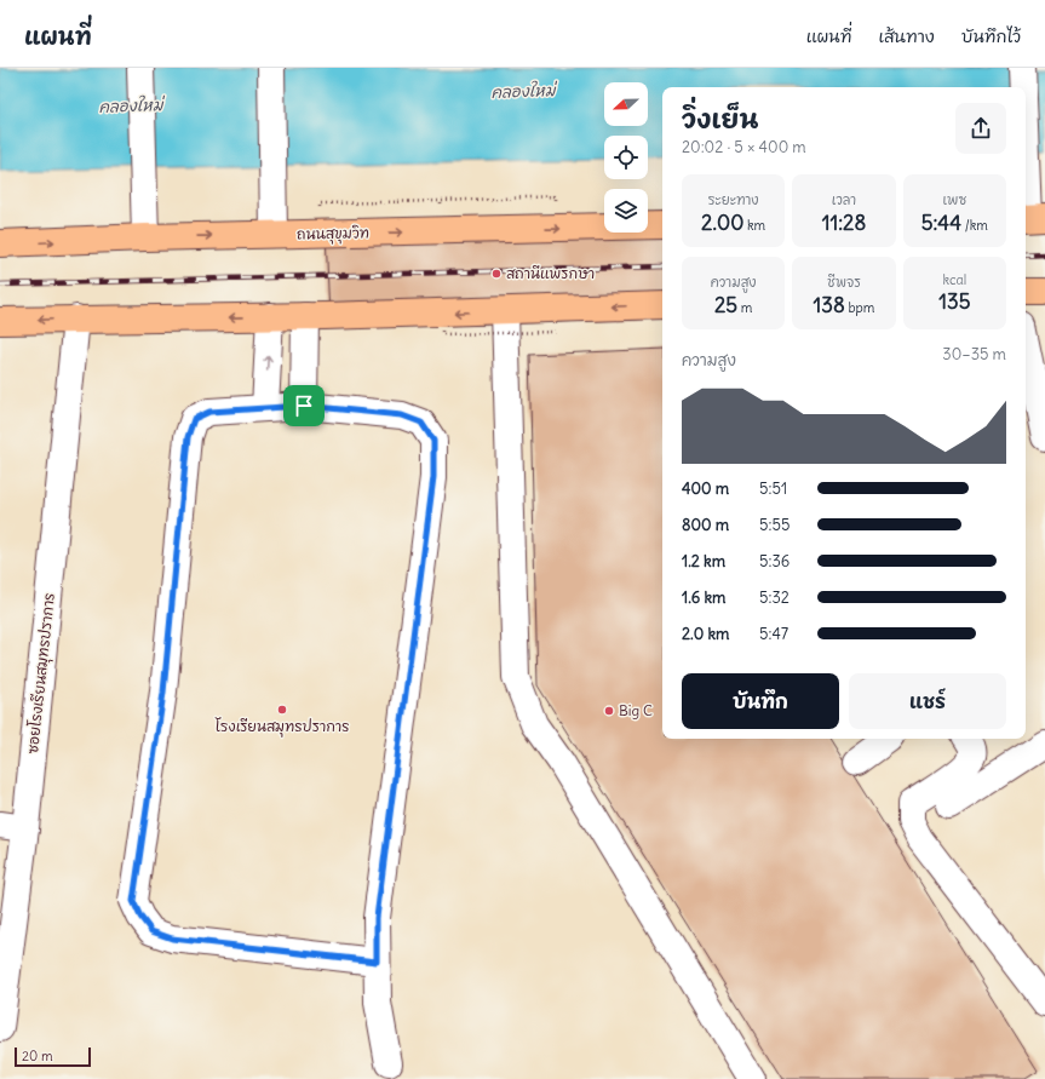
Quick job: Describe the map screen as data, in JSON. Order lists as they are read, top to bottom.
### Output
{
  "streets": {
    "highway": ["ถนนสุขุมวิท"],
    "street": ["ซอยโรงเรียนสมุทรปราการ"]
  },
  "water": ["คลองใหม่"],
  "places": ["สถานีแพรกษา", "โรงเรียนสมุทรปราการ", "Big C"],
  "scale_bar": "20 m",
  "north": "left",
  "page": {
    "header": "แผนที่",
    "nav": ["แผนที่", "เส้นทาง", "บันทึกไว้"],
    "heading": ["วิ่งเย็น", "20:02 · 5 × 400 m"],
    "stats": [
      ["ระยะทาง", "2.00 km"],
      ["เวลา", "11:28"],
      ["เพซ", "5:44 /km"],
      ["ความสูง", "25 m"],
      ["ชีพจร", "138 bpm"],
      ["kcal", "135"]
    ],
    "chart": ["ความสูง", "30–35 m"],
    "list": [
      {
        "name": "400 m",
        "note": "5:51"
      },
      {
        "name": "800 m",
        "note": "5:55"
      },
      {
        "name": "1.2 km",
        "note": "5:36"
      },
      {
        "name": "1.6 km",
        "note": "5:32"
      },
      {
        "name": "2.0 km",
        "note": "5:47"
      }
    ],
    "buttons": ["บันทึก", "แชร์"],
    "scale": "20 m"
  }
}
